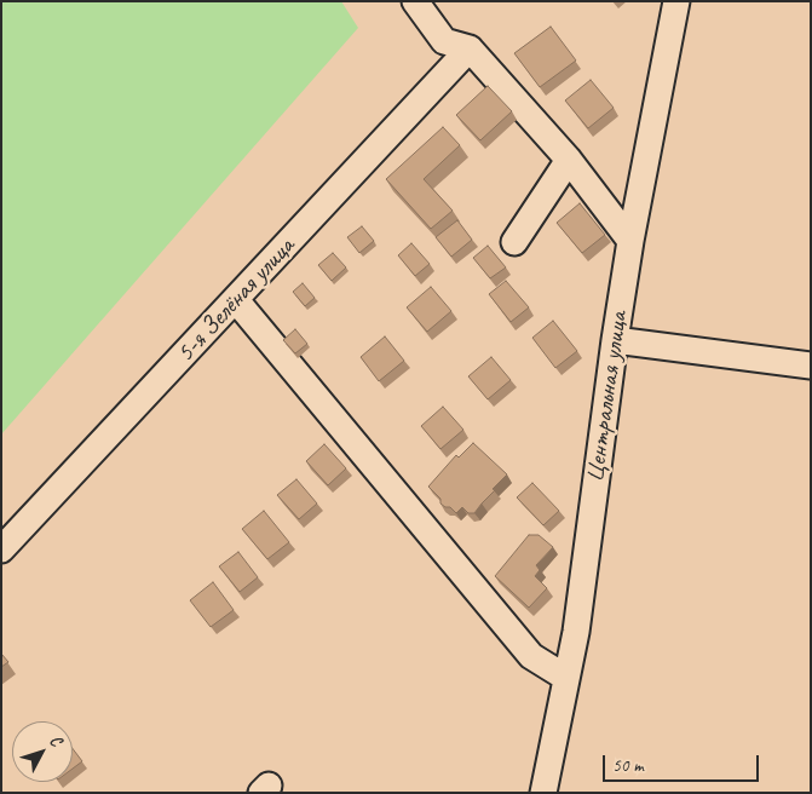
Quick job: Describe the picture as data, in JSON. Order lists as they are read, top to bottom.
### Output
{
  "streets": {
    "street": ["5-я Зелёная улица", "Центральная улица"]
  },
  "scale_bar": "50 m",
  "north": "top right"
}
